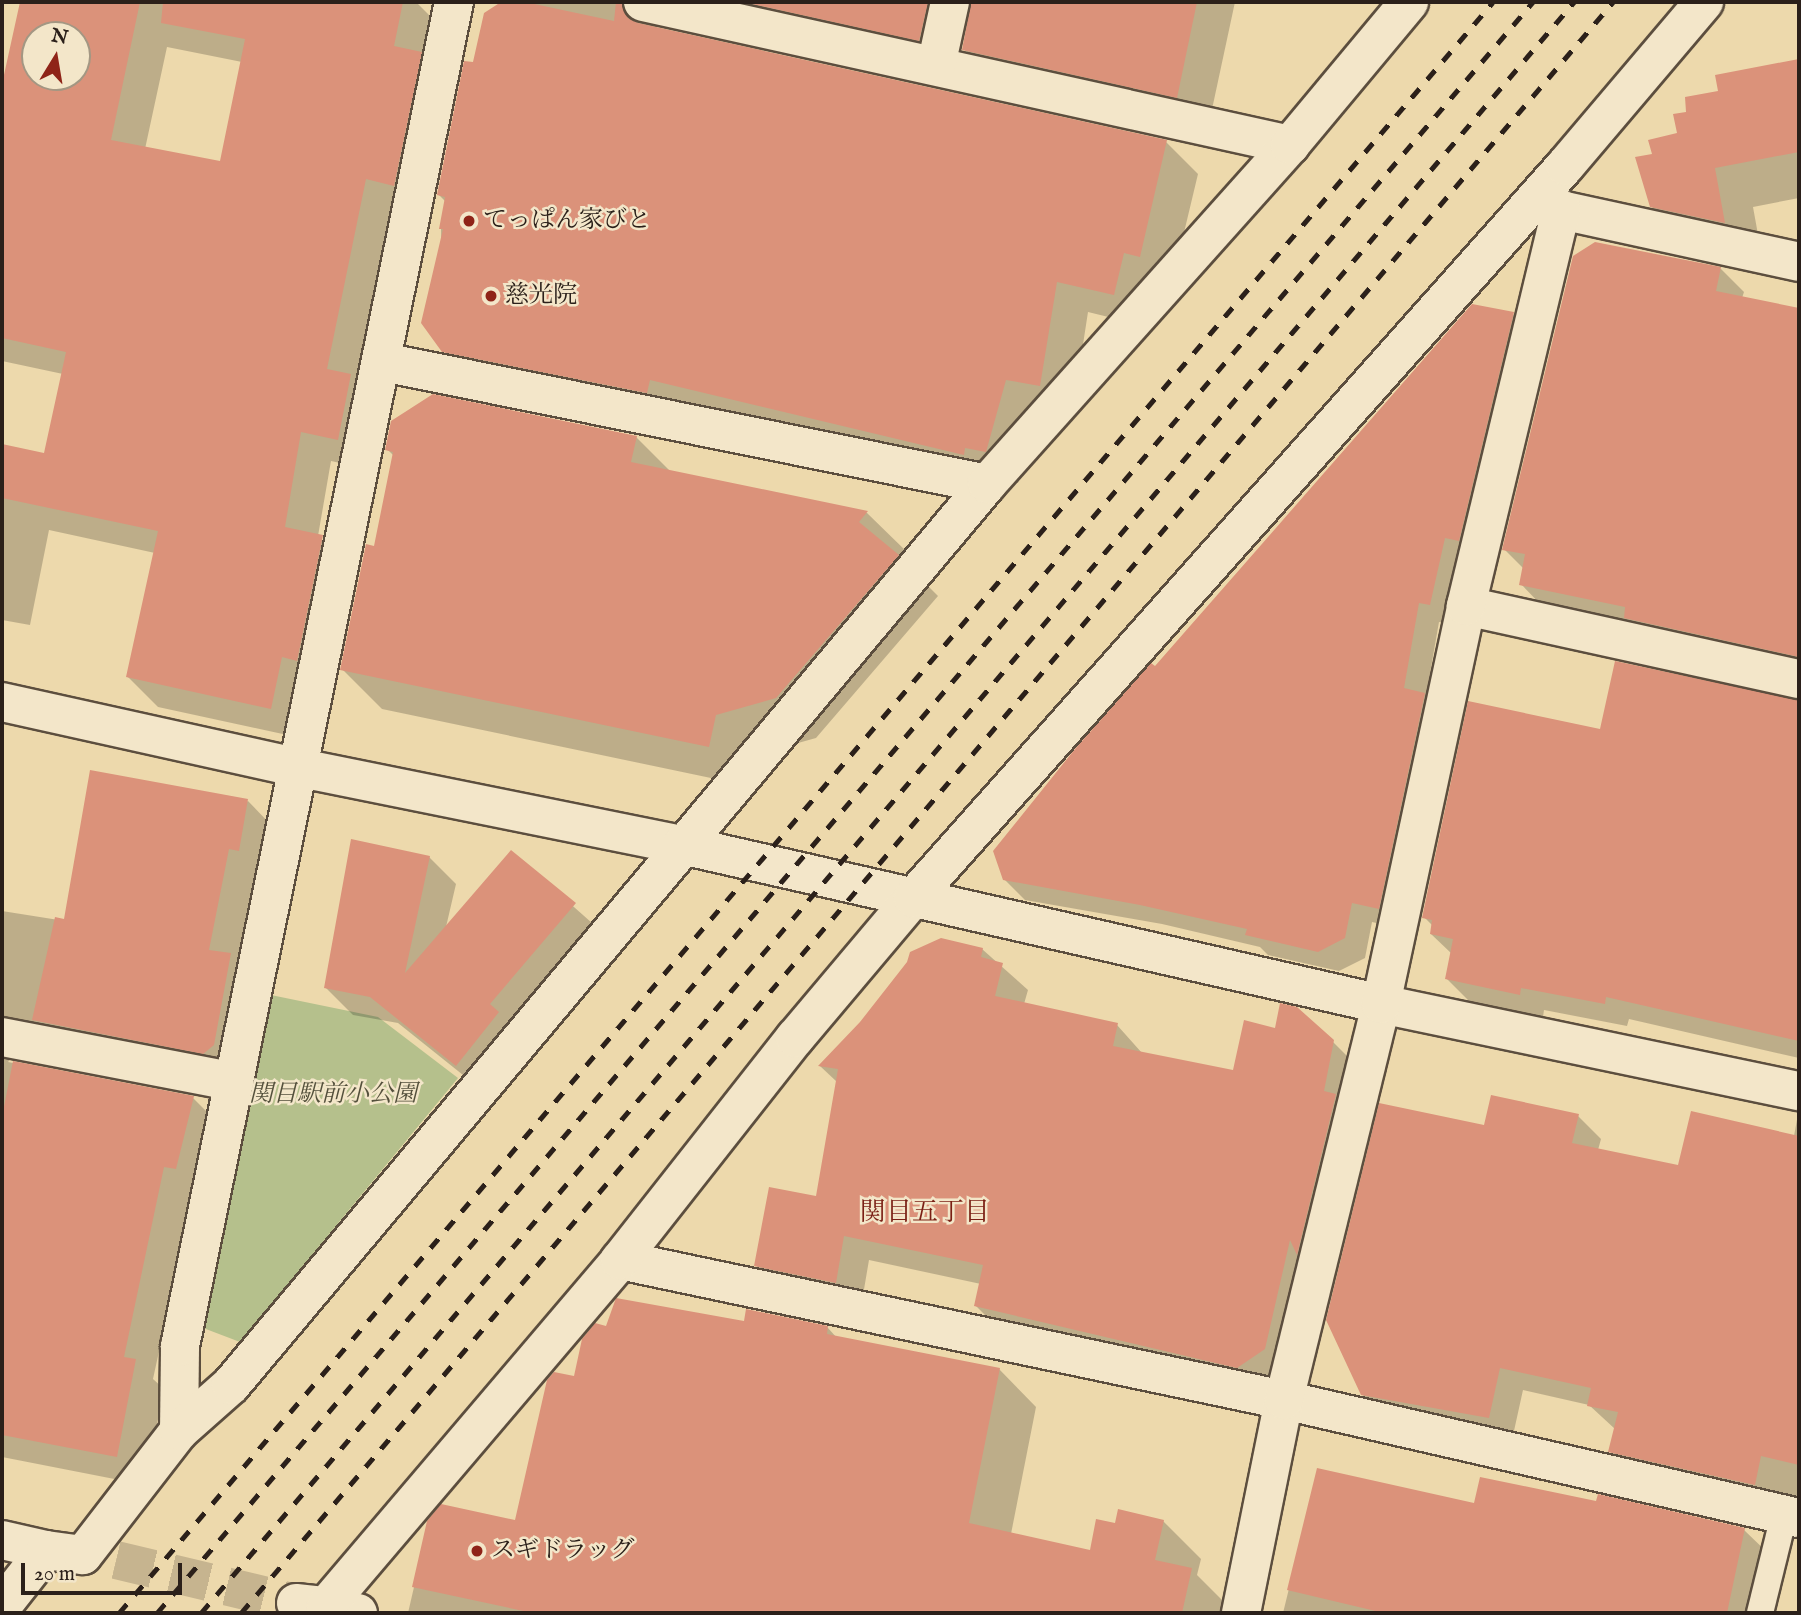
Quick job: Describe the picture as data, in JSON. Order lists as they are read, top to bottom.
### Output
{
  "districts": ["関目五丁目"],
  "parks": ["関目駅前小公園"],
  "places": ["てっぱん家びと", "慈光院", "スギドラッグ"],
  "scale_bar": "20 m",
  "north": "top"
}
